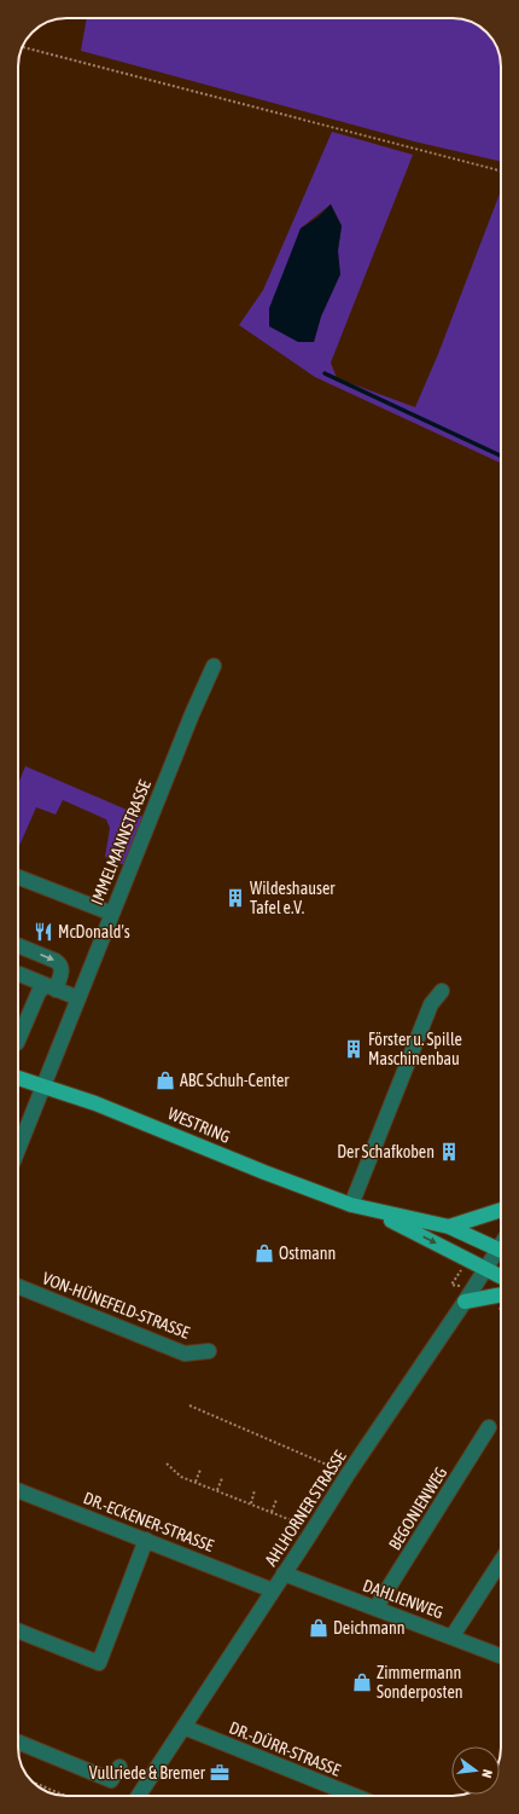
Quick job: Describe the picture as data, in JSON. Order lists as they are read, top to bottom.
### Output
{
  "streets": {
    "main road": ["WESTRING"],
    "street": [
      "IMMELMANNSTRASSE",
      "VON-HÜNEFELD-STRASSE",
      "AHLHORNER STRASSE",
      "BEGONIENWEG",
      "DR.-ECKENER-STRASSE",
      "DAHLIENWEG",
      "DR.-DÜRR-STRASSE"
    ]
  },
  "crossings": [
    ["IMMELMANNSTRASSE", "WESTRING"],
    ["WESTRING", "AHLHORNER STRASSE"],
    ["AHLHORNER STRASSE", "DR.-ECKENER-STRASSE"],
    ["AHLHORNER STRASSE", "DAHLIENWEG"],
    ["AHLHORNER STRASSE", "DR.-DÜRR-STRASSE"],
    ["BEGONIENWEG", "DAHLIENWEG"]
  ],
  "places": {
    "building": ["Wildeshauser Tafel e.V.", "Förster u. Spille Maschinenbau", "Der Schafkoben"],
    "restaurant": ["McDonald's"],
    "shop": [
      "ABC Schuh-Center",
      "Ostmann",
      "Deichmann",
      "Zimmermann Sonderposten"
    ],
    "office": ["Vullriede & Bremer"]
  },
  "north": "right"
}
